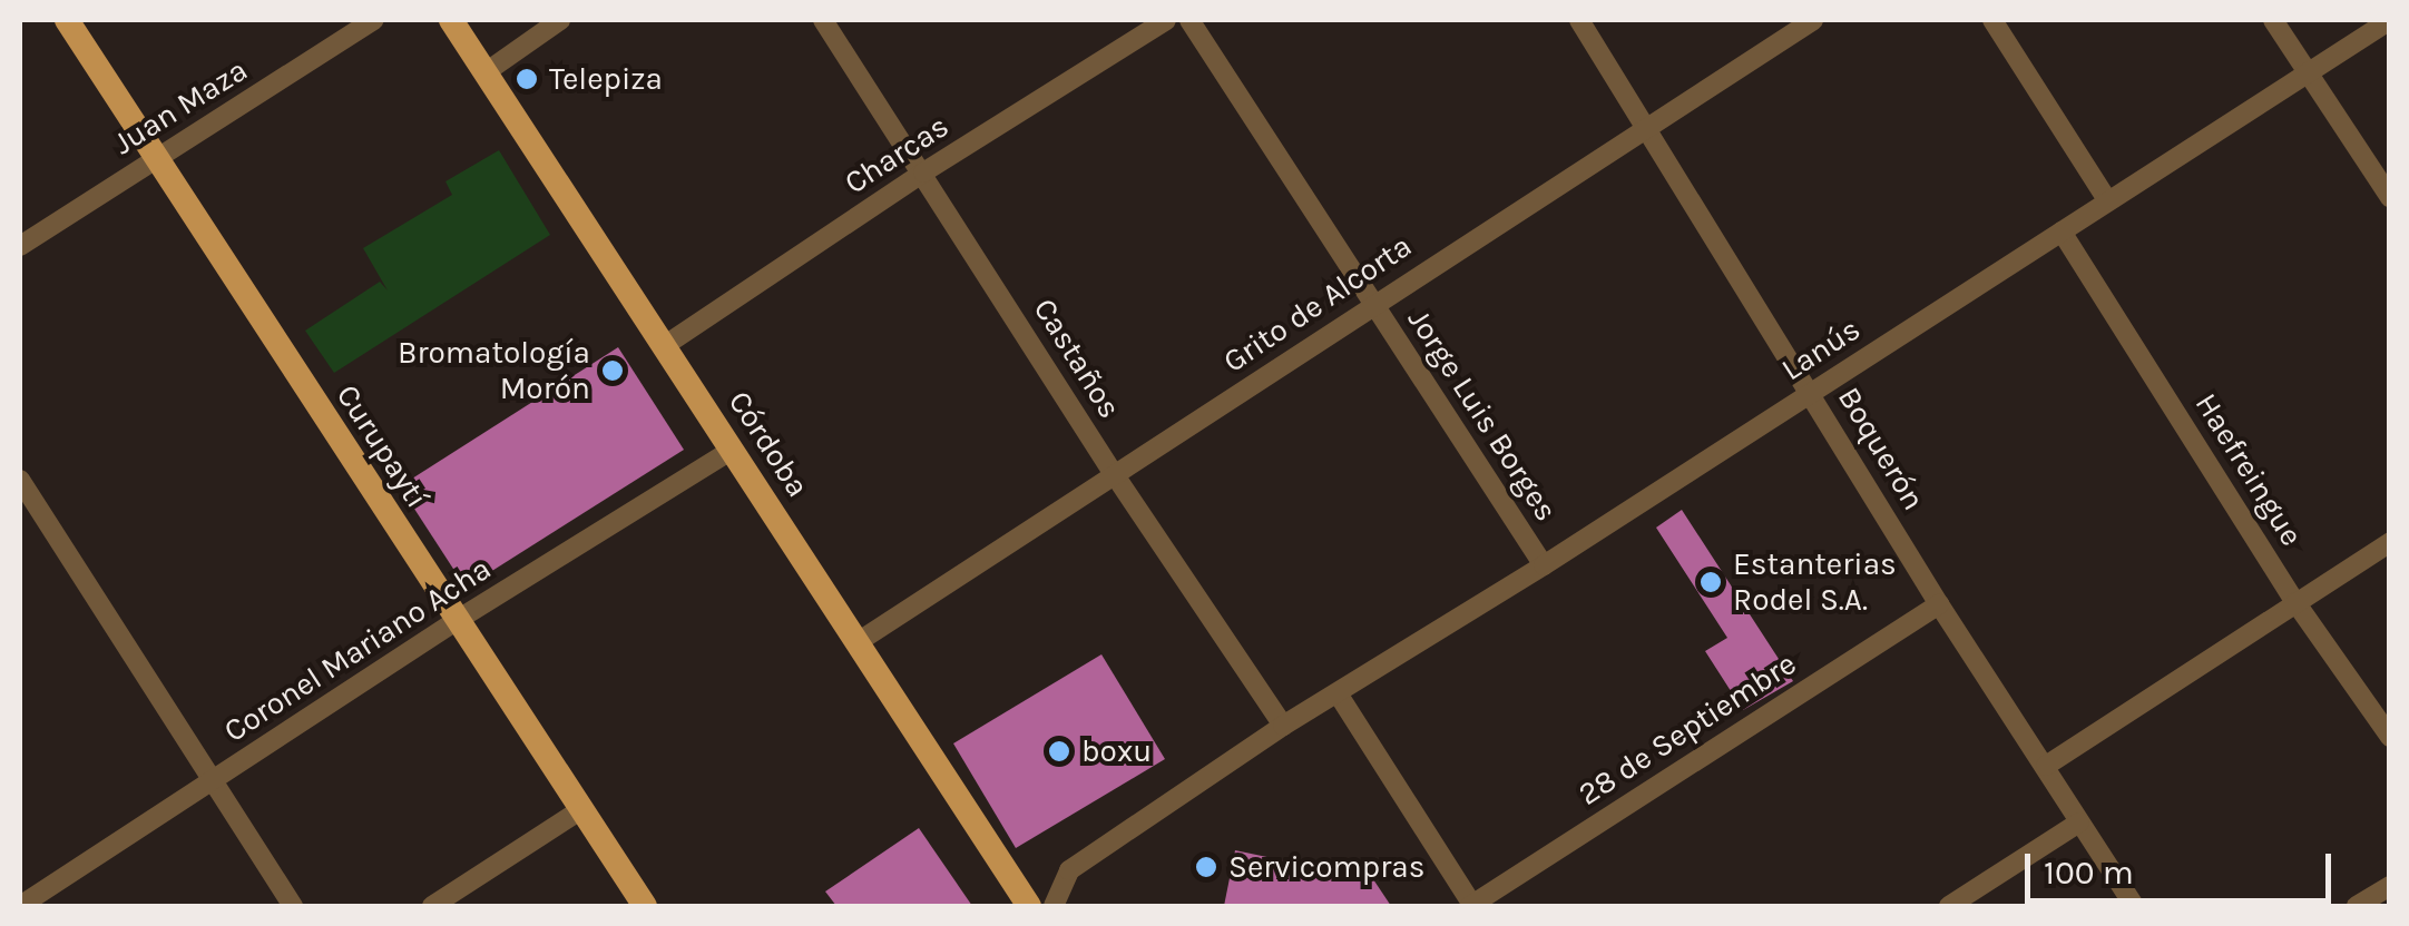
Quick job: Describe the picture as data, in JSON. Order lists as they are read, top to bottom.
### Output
{
  "streets": {
    "main road": ["Córdoba", "Curupaytí"],
    "street": [
      "Juan Maza",
      "Charcas",
      "Grito de Alcorta",
      "Lanús",
      "Castaños",
      "Jorge Luis Borges",
      "Boquerón",
      "Haefreingue",
      "Coronel Mariano Acha",
      "28 de Septiembre"
    ]
  },
  "crossings": [
    ["Juan Maza", "Curupaytí"],
    ["Charcas", "Castaños"],
    ["Charcas", "Córdoba"],
    ["Grito de Alcorta", "Castaños"],
    ["Grito de Alcorta", "Jorge Luis Borges"],
    ["Grito de Alcorta", "Córdoba"],
    ["Grito de Alcorta", "Boquerón"],
    ["Lanús", "Castaños"],
    ["Lanús", "Jorge Luis Borges"],
    ["Lanús", "Boquerón"],
    ["Lanús", "Haefreingue"],
    ["Córdoba", "Coronel Mariano Acha"],
    ["Curupaytí", "Coronel Mariano Acha"],
    ["Boquerón", "28 de Septiembre"]
  ],
  "places": [
    "Telepiza",
    "Bromatología Morón",
    "Estanterias Rodel S.A.",
    "boxu",
    "Servicompras"
  ],
  "scale_bar": "100 m"
}
